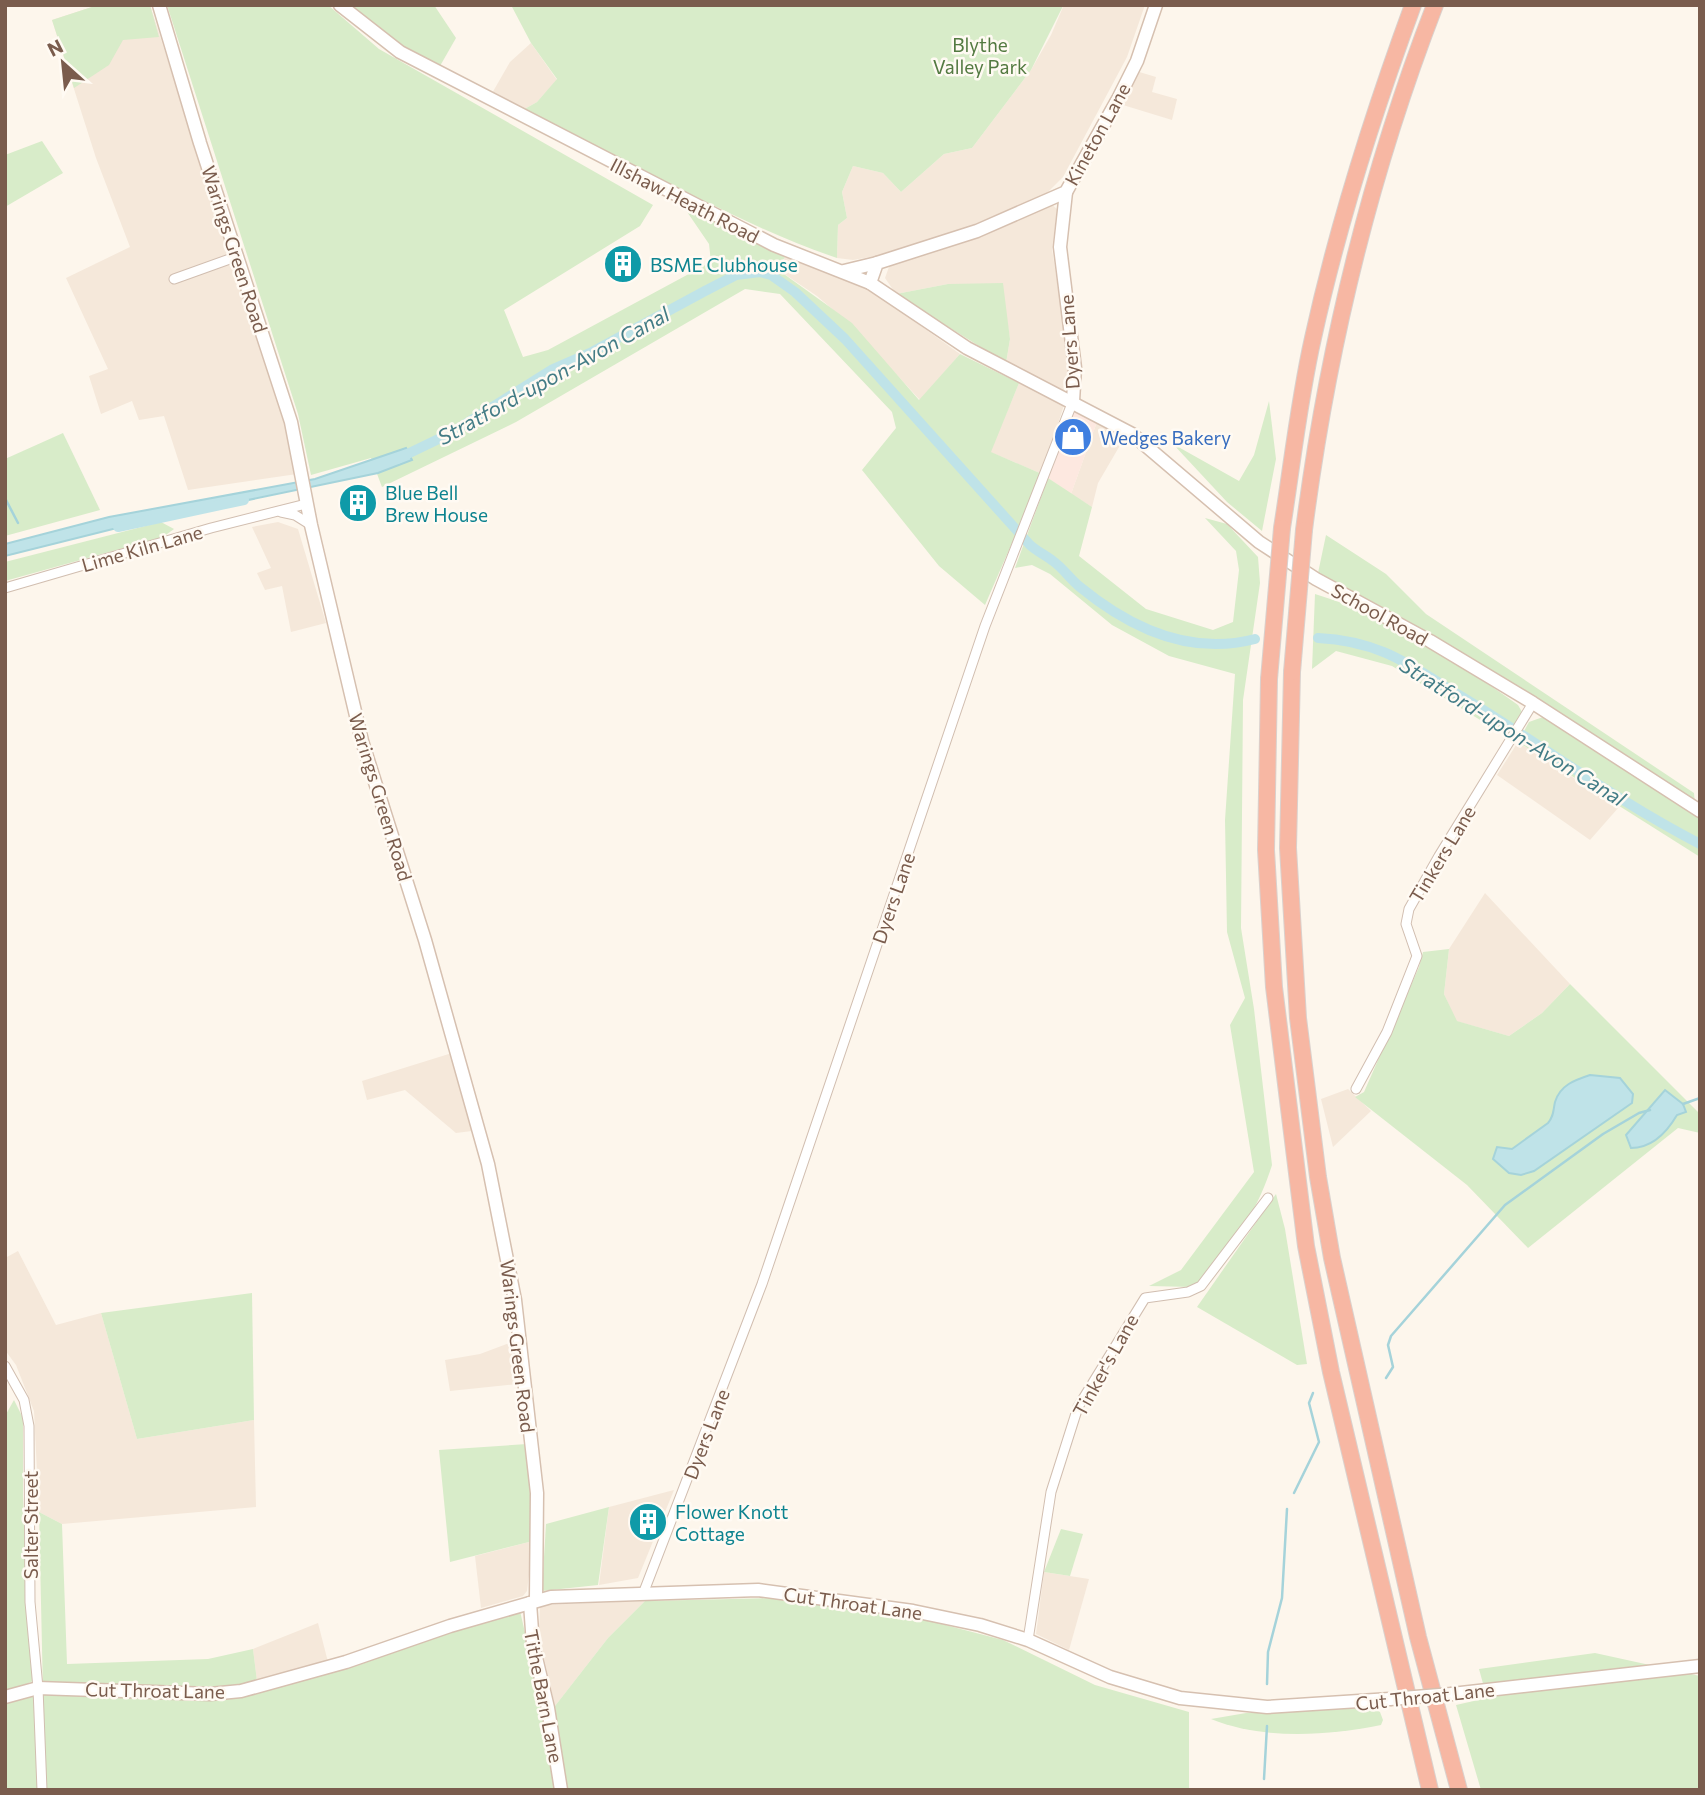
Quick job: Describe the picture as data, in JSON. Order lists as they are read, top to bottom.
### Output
{
  "streets": {
    "street": [
      "Kineton Lane",
      "Illshaw Heath Road",
      "Warings Green Road",
      "Dyers Lane",
      "Lime Kiln Lane",
      "School Road",
      "Tinkers Lane",
      "Tinker's Lane",
      "Salter Street",
      "Cut Throat Lane",
      "Tithe Barn Lane"
    ]
  },
  "crossings": [
    ["Kineton Lane", "Illshaw Heath Road"],
    ["Kineton Lane", "Dyers Lane"],
    ["Illshaw Heath Road", "Dyers Lane"],
    ["Illshaw Heath Road", "School Road"],
    ["Warings Green Road", "Lime Kiln Lane"],
    ["Warings Green Road", "Cut Throat Lane"],
    ["Warings Green Road", "Tithe Barn Lane"],
    ["Dyers Lane", "School Road"],
    ["Dyers Lane", "Cut Throat Lane"],
    ["School Road", "Tinkers Lane"],
    ["Tinker's Lane", "Cut Throat Lane"],
    ["Salter Street", "Cut Throat Lane"],
    ["Cut Throat Lane", "Tithe Barn Lane"]
  ],
  "water": ["Stratford-upon-Avon Canal"],
  "parks": ["Blythe Valley Park"],
  "places": {
    "building": ["BSME Clubhouse", "Blue Bell Brew House", "Flower Knott Cottage"],
    "shop": ["Wedges Bakery"]
  },
  "north": "top left"
}
